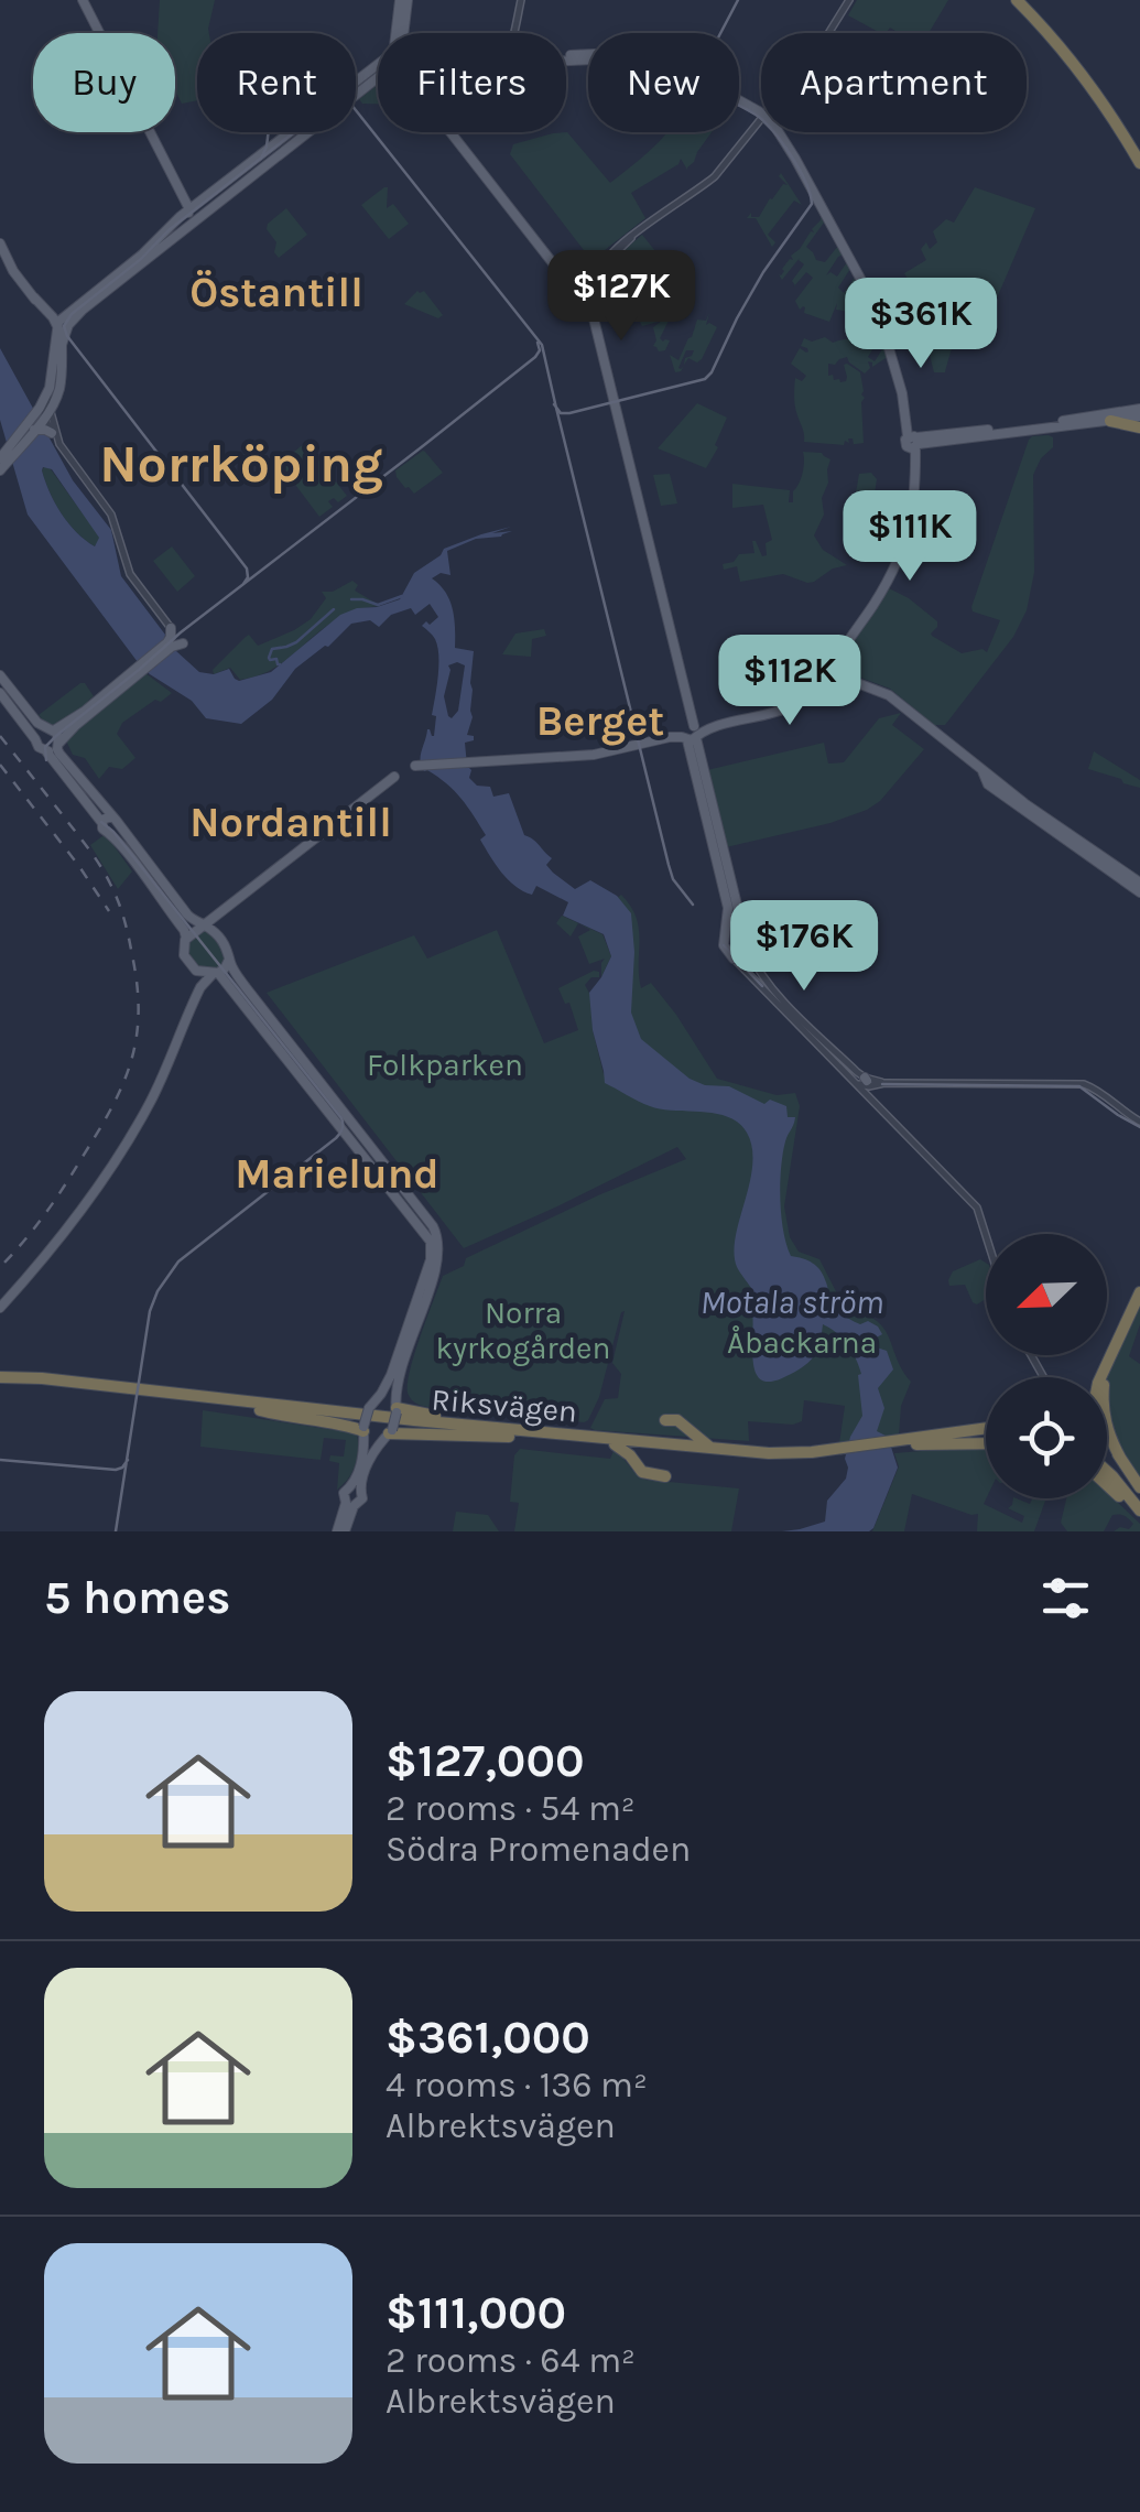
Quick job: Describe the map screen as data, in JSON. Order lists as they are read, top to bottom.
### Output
{
  "streets": {
    "highway": ["Riksvägen"]
  },
  "districts": [
    "Östantill",
    "Norrköping",
    "Berget",
    "Nordantill",
    "Marielund"
  ],
  "water": ["Motala ström"],
  "parks": ["Folkparken", "Norra kyrkogården", "Åbackarna"],
  "north": "bottom left",
  "page": {
    "chip": [
      "Buy",
      "Rent",
      "Filters",
      "New",
      "Apartment"
    ],
    "price": [
      "$127K",
      "$361K",
      "$111K",
      "$112K",
      "$176K"
    ],
    "heading": "5 homes",
    "list": [
      {
        "name": "$127,000",
        "note": "2 rooms · 54 m² · Södra Promenaden"
      },
      {
        "name": "$361,000",
        "note": "4 rooms · 136 m² · Albrektsvägen"
      },
      {
        "name": "$111,000",
        "note": "2 rooms · 64 m² · Albrektsvägen"
      }
    ]
  }
}
